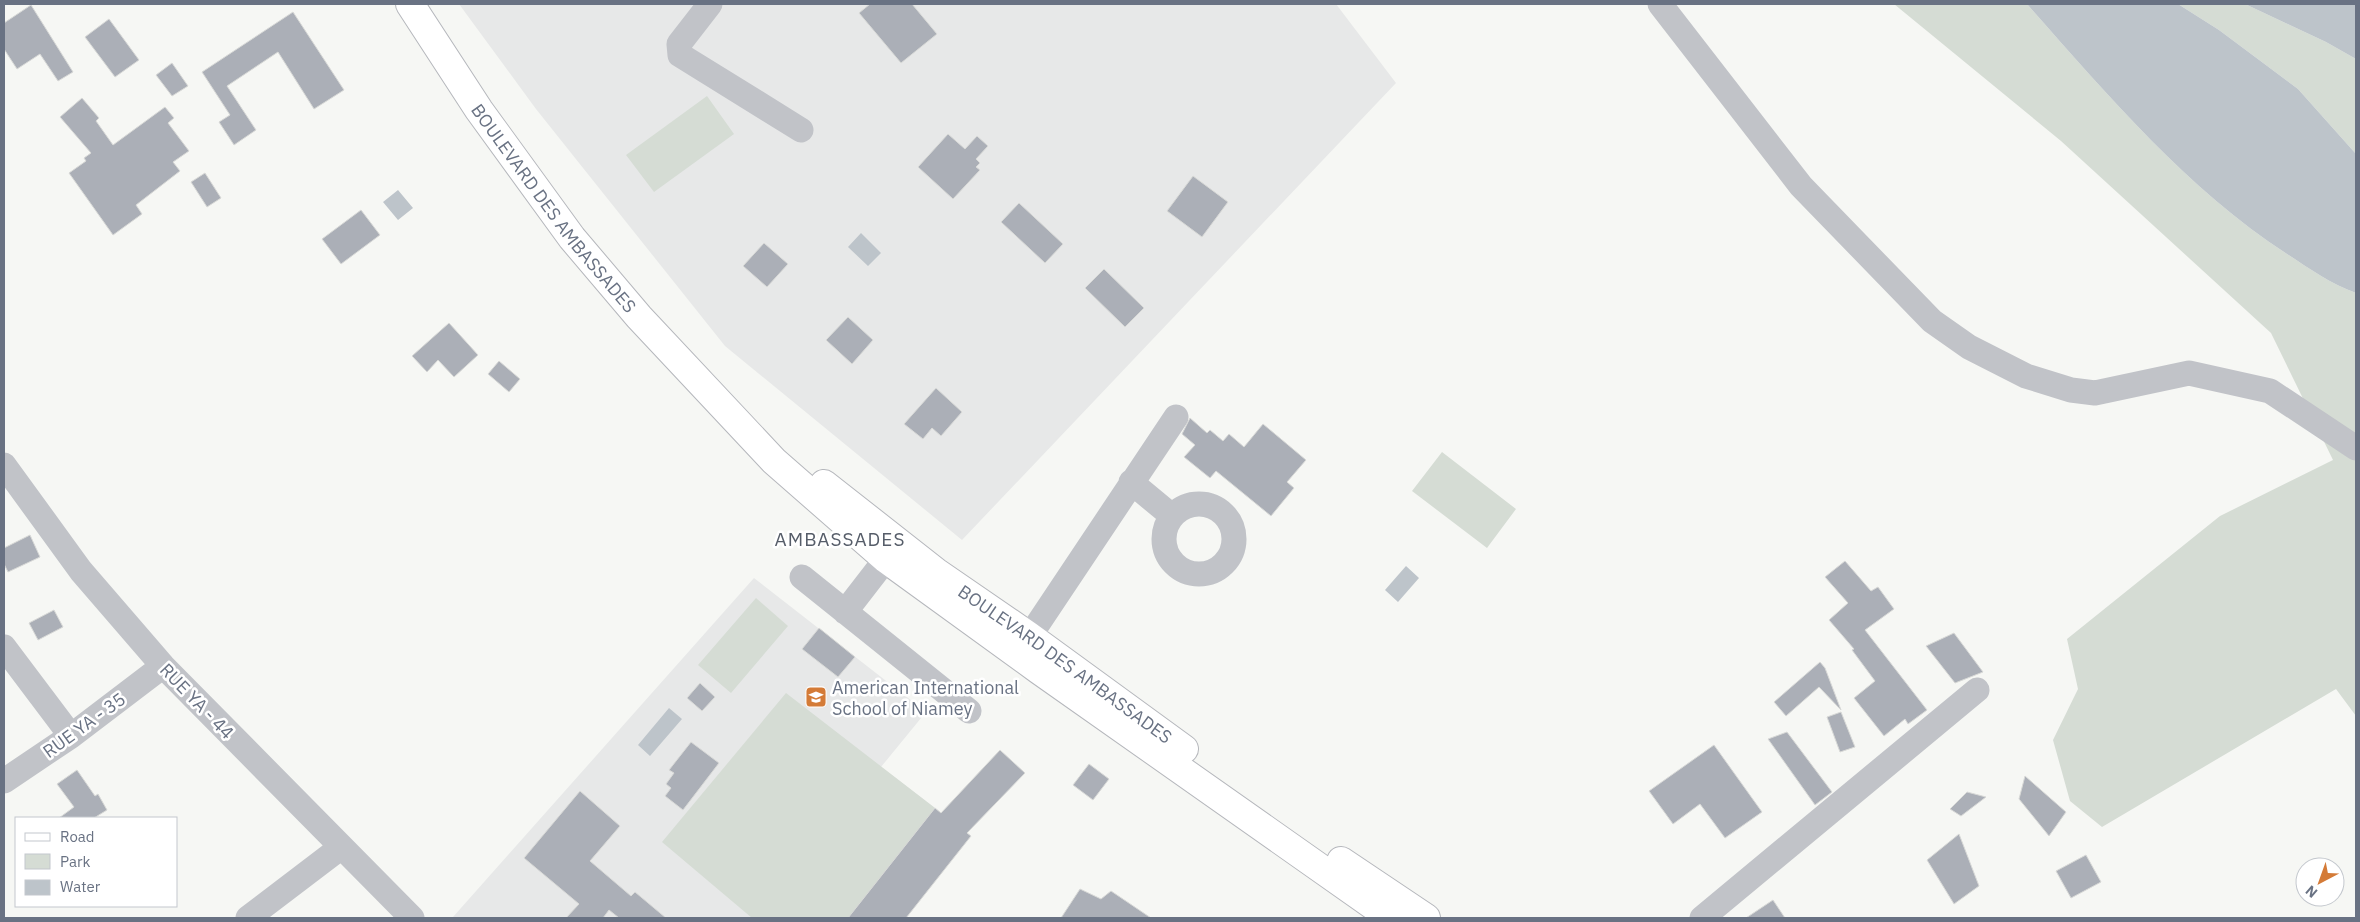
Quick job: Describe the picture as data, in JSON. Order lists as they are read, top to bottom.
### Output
{
  "streets": {
    "main road": ["BOULEVARD DES AMBASSADES"],
    "street": ["RUE YA - 44", "RUE YA - 35"]
  },
  "crossings": [
    ["RUE YA - 44", "RUE YA - 35"]
  ],
  "districts": ["AMBASSADES"],
  "places": {
    "school or university": ["American International School of Niamey"]
  },
  "legend": ["Road", "Park", "Water"],
  "north": "bottom left"
}
